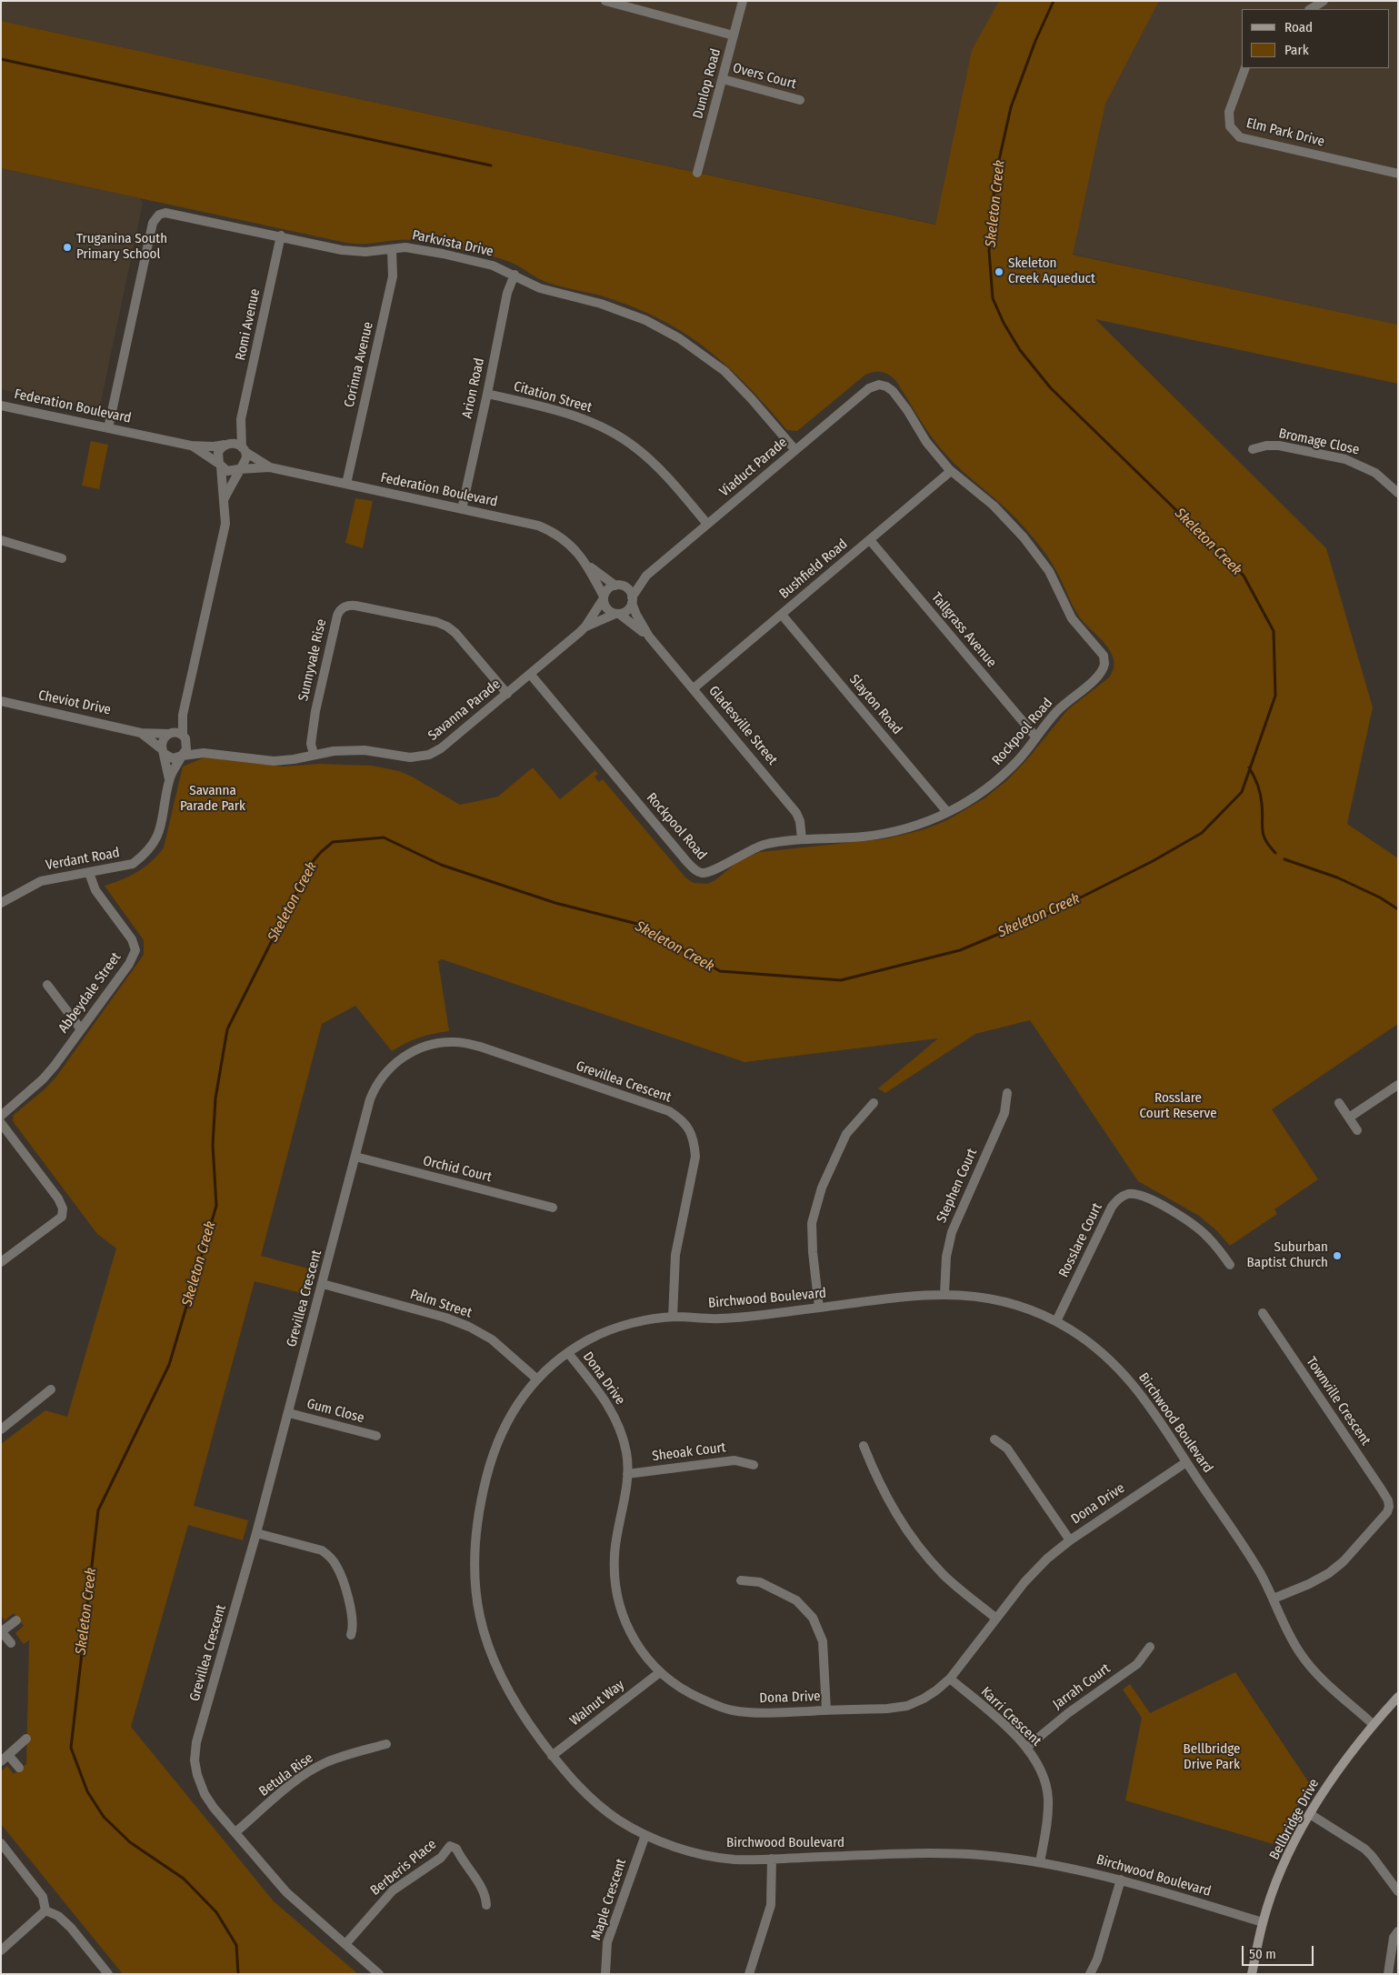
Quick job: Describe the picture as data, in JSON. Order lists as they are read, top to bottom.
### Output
{
  "streets": {
    "street": [
      "Overs Court",
      "Dunlop Road",
      "Elm Park Drive",
      "Parkvista Drive",
      "Romi Avenue",
      "Corinna Avenue",
      "Arion Road",
      "Citation Street",
      "Federation Boulevard",
      "Bromage Close",
      "Viaduct Parade",
      "Bushfield Road",
      "Tallgrass Avenue",
      "Sunnyvale Rise",
      "Cheviot Drive",
      "Slayton Road",
      "Savanna Parade",
      "Gladesville Street",
      "Rockpool Road",
      "Verdant Road",
      "Abbeydale Street",
      "Grevillea Crescent",
      "Orchid Court",
      "Stephen Court",
      "Rosslare Court",
      "Birchwood Boulevard",
      "Palm Street",
      "Dona Drive",
      "Townville Crescent",
      "Gum Close",
      "Sheoak Court",
      "Jarrah Court",
      "Walnut Way",
      "Karri Crescent",
      "Betula Rise",
      "Bellbridge Drive",
      "Berberis Place",
      "Maple Crescent"
    ]
  },
  "crossings": [
    ["Overs Court", "Dunlop Road"],
    ["Parkvista Drive", "Romi Avenue"],
    ["Parkvista Drive", "Corinna Avenue"],
    ["Parkvista Drive", "Arion Road"],
    ["Parkvista Drive", "Federation Boulevard"],
    ["Parkvista Drive", "Viaduct Parade"],
    ["Romi Avenue", "Federation Boulevard"],
    ["Corinna Avenue", "Federation Boulevard"],
    ["Arion Road", "Citation Street"],
    ["Arion Road", "Federation Boulevard"],
    ["Citation Street", "Viaduct Parade"],
    ["Federation Boulevard", "Viaduct Parade"],
    ["Federation Boulevard", "Savanna Parade"],
    ["Federation Boulevard", "Gladesville Street"],
    ["Viaduct Parade", "Savanna Parade"],
    ["Viaduct Parade", "Gladesville Street"],
    ["Viaduct Parade", "Rockpool Road"],
    ["Bushfield Road", "Tallgrass Avenue"],
    ["Bushfield Road", "Slayton Road"],
    ["Bushfield Road", "Gladesville Street"],
    ["Bushfield Road", "Rockpool Road"],
    ["Tallgrass Avenue", "Rockpool Road"],
    ["Sunnyvale Rise", "Savanna Parade"],
    ["Cheviot Drive", "Savanna Parade"],
    ["Cheviot Drive", "Verdant Road"],
    ["Slayton Road", "Rockpool Road"],
    ["Savanna Parade", "Gladesville Street"],
    ["Savanna Parade", "Rockpool Road"],
    ["Savanna Parade", "Verdant Road"],
    ["Gladesville Street", "Rockpool Road"],
    ["Verdant Road", "Abbeydale Street"],
    ["Grevillea Crescent", "Orchid Court"],
    ["Grevillea Crescent", "Birchwood Boulevard"],
    ["Grevillea Crescent", "Palm Street"],
    ["Grevillea Crescent", "Gum Close"],
    ["Grevillea Crescent", "Betula Rise"],
    ["Grevillea Crescent", "Berberis Place"],
    ["Stephen Court", "Birchwood Boulevard"],
    ["Rosslare Court", "Birchwood Boulevard"],
    ["Birchwood Boulevard", "Palm Street"],
    ["Birchwood Boulevard", "Dona Drive"],
    ["Birchwood Boulevard", "Townville Crescent"],
    ["Birchwood Boulevard", "Walnut Way"],
    ["Birchwood Boulevard", "Karri Crescent"],
    ["Birchwood Boulevard", "Bellbridge Drive"],
    ["Birchwood Boulevard", "Maple Crescent"],
    ["Dona Drive", "Sheoak Court"],
    ["Dona Drive", "Walnut Way"],
    ["Dona Drive", "Karri Crescent"],
    ["Jarrah Court", "Karri Crescent"]
  ],
  "water": ["Skeleton Creek"],
  "parks": ["Savanna Parade Park", "Rosslare Court Reserve", "Bellbridge Drive Park"],
  "places": ["Truganina South Primary School", "Skeleton Creek Aqueduct", "Suburban Baptist Church"],
  "legend": ["Road", "Park"],
  "scale_bar": "50 m"
}
